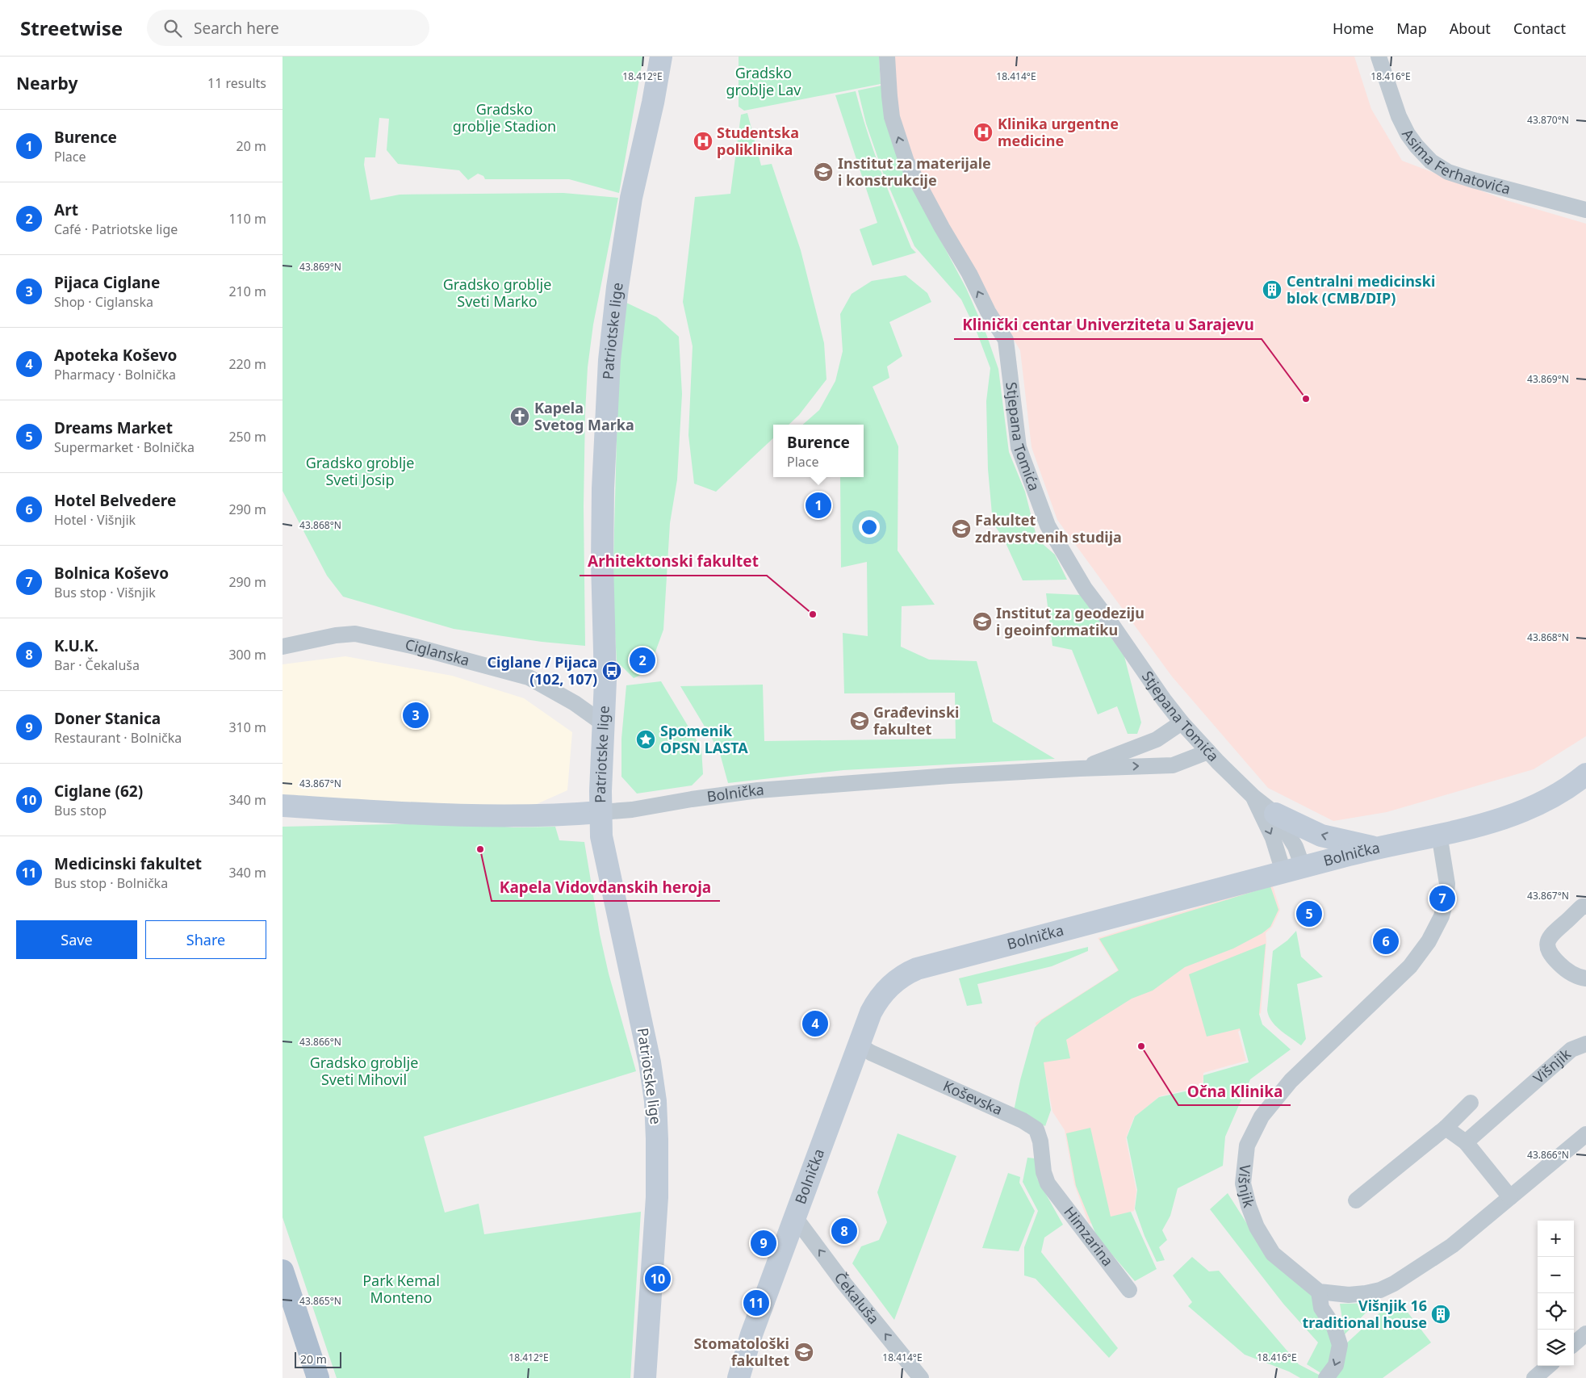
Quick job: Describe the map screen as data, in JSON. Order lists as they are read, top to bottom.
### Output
{
  "streets": {
    "street": [
      "Asima Ferhatovića",
      "Patriotske lige",
      "Stjepana Tomića",
      "Ciglanska",
      "Bolnička",
      "Višnjik",
      "Koševska",
      "Himzarina",
      "Čekaluša"
    ]
  },
  "crossings": [
    ["Patriotske lige", "Ciglanska"],
    ["Patriotske lige", "Bolnička"],
    ["Stjepana Tomića", "Bolnička"],
    ["Bolnička", "Višnjik"],
    ["Bolnička", "Koševska"],
    ["Bolnička", "Čekaluša"],
    ["Koševska", "Himzarina"]
  ],
  "one_way": ["Čekaluša"],
  "parks": [
    "Gradsko groblje Lav",
    "Gradsko groblje Stadion",
    "Gradsko groblje Sveti Marko",
    "Gradsko groblje Sveti Josip",
    "Gradsko groblje Sveti Mihovil",
    "Park Кemal Monteno"
  ],
  "places": {
    "hospital": ["Klinika urgentne medicine", "Studentska poliklinika"],
    "school or university": [
      "Institut za materijale i konstrukcije",
      "Fakultet zdravstvenih studija",
      "Institut za geodeziju i geoinformatiku",
      "Građevinski fakultet",
      "Stomatološki fakultet"
    ],
    "building": ["Centralni medicinski blok (CMB/DIP)", "Višnjik 16 traditional house"],
    "other": [
      "Klinički centar Univerziteta u Sarajevu",
      "Arhitektonski fakultet",
      "Kapela Vidovdanskih heroja",
      "Očna Klinika"
    ],
    "church": ["Kapela Svetog Marka"],
    "bus stop": ["Ciglane / Pijaca (102, 107)"],
    "place": ["Spomenik OPSN LASTA"]
  },
  "scale_bar": "20 m",
  "page": {
    "header": "Streetwise",
    "search": "Search here",
    "nav": [
      "Home",
      "Map",
      "About",
      "Contact"
    ],
    "heading": ["Nearby", "11 results"],
    "list": [
      {
        "mark": "1",
        "name": "Burence",
        "note": "Place",
        "value": "20 m"
      },
      {
        "mark": "2",
        "name": "Art",
        "note": "Café · Patriotske lige",
        "value": "110 m"
      },
      {
        "mark": "3",
        "name": "Pijaca Ciglane",
        "note": "Shop · Ciglanska",
        "value": "210 m"
      },
      {
        "mark": "4",
        "name": "Apoteka Koševo",
        "note": "Pharmacy · Bolnička",
        "value": "220 m"
      },
      {
        "mark": "5",
        "name": "Dreams Market",
        "note": "Supermarket · Bolnička",
        "value": "250 m"
      },
      {
        "mark": "6",
        "name": "Hotel Belvedere",
        "note": "Hotel · Višnjik",
        "value": "290 m"
      },
      {
        "mark": "7",
        "name": "Bolnica Koševo",
        "note": "Bus stop · Višnjik",
        "value": "290 m"
      },
      {
        "mark": "8",
        "name": "K.U.K.",
        "note": "Bar · Čekaluša",
        "value": "300 m"
      },
      {
        "mark": "9",
        "name": "Doner Stanica",
        "note": "Restaurant · Bolnička",
        "value": "310 m"
      },
      {
        "mark": "10",
        "name": "Ciglane (62)",
        "note": "Bus stop",
        "value": "340 m"
      },
      {
        "mark": "11",
        "name": "Medicinski fakultet",
        "note": "Bus stop · Bolnička",
        "value": "340 m"
      }
    ],
    "popup": ["Burence", "Place"],
    "pins": [
      "1",
      "2",
      "3",
      "7",
      "5",
      "6",
      "4",
      "8",
      "9",
      "10",
      "11"
    ],
    "buttons": ["Save", "Share"],
    "map_buttons": ["+", "−"],
    "scale": "20 m"
  },
  "coordinates": [
    "18.412°E",
    "18.414°E",
    "18.416°E",
    "43.870°N",
    "43.869°N",
    "43.868°N",
    "43.867°N",
    "43.866°N",
    "43.865°N"
  ]
}
